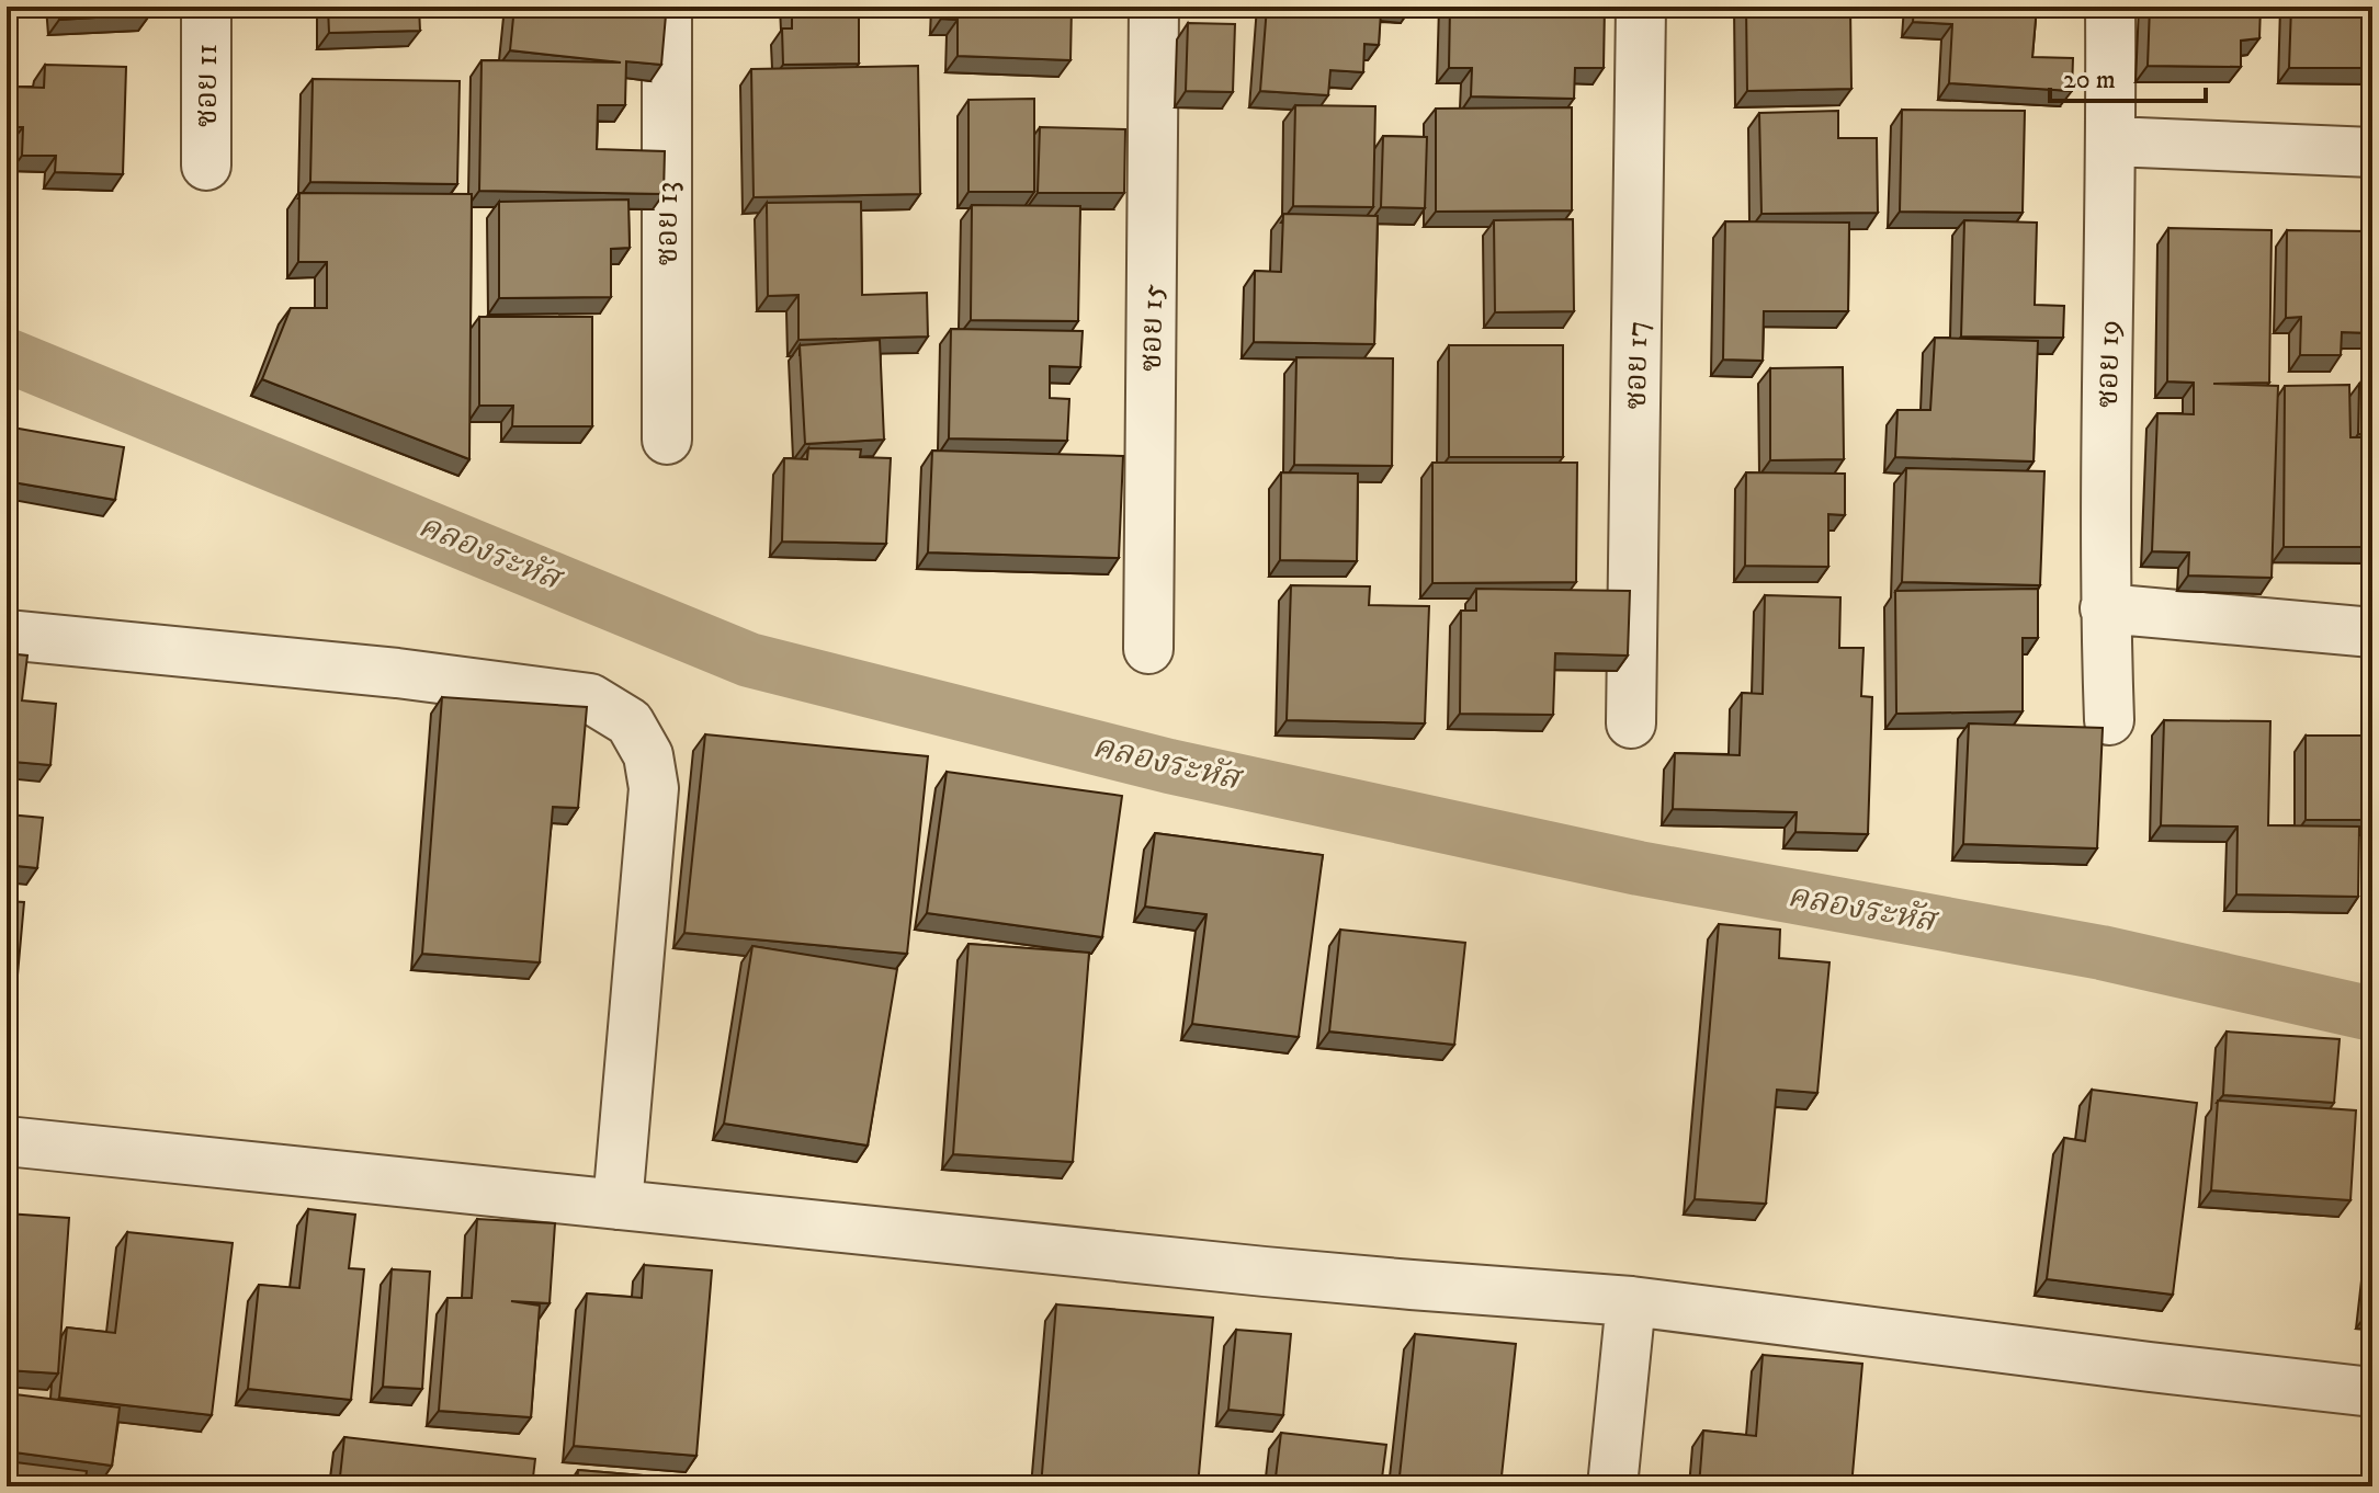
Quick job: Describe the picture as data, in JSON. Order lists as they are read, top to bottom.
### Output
{
  "streets": {
    "street": [
      "ซอย 11",
      "ซอย 13",
      "ซอย 15",
      "ซอย 19",
      "ซอย 17"
    ]
  },
  "water": ["คลองระหัส"],
  "scale_bar": "20 m"
}
